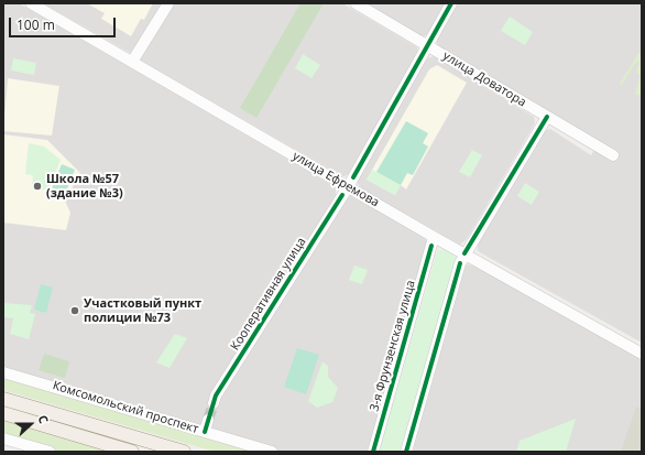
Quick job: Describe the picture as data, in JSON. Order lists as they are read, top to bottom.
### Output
{
  "streets": {
    "main road": ["Комсомольский проспект"],
    "street": [
      "улица Доватора",
      "улица Ефремова",
      "Кооперативная улица",
      "3-я Фрунзенская улица"
    ]
  },
  "crossings": [
    ["улица Доватора", "Кооперативная улица"],
    ["улица Ефремова", "Кооперативная улица"],
    ["улица Ефремова", "3-я Фрунзенская улица"]
  ],
  "places": ["Школа №57 (здание №3)", "Участковый пункт полиции №73"],
  "scale_bar": "100 m",
  "north": "right"
}
